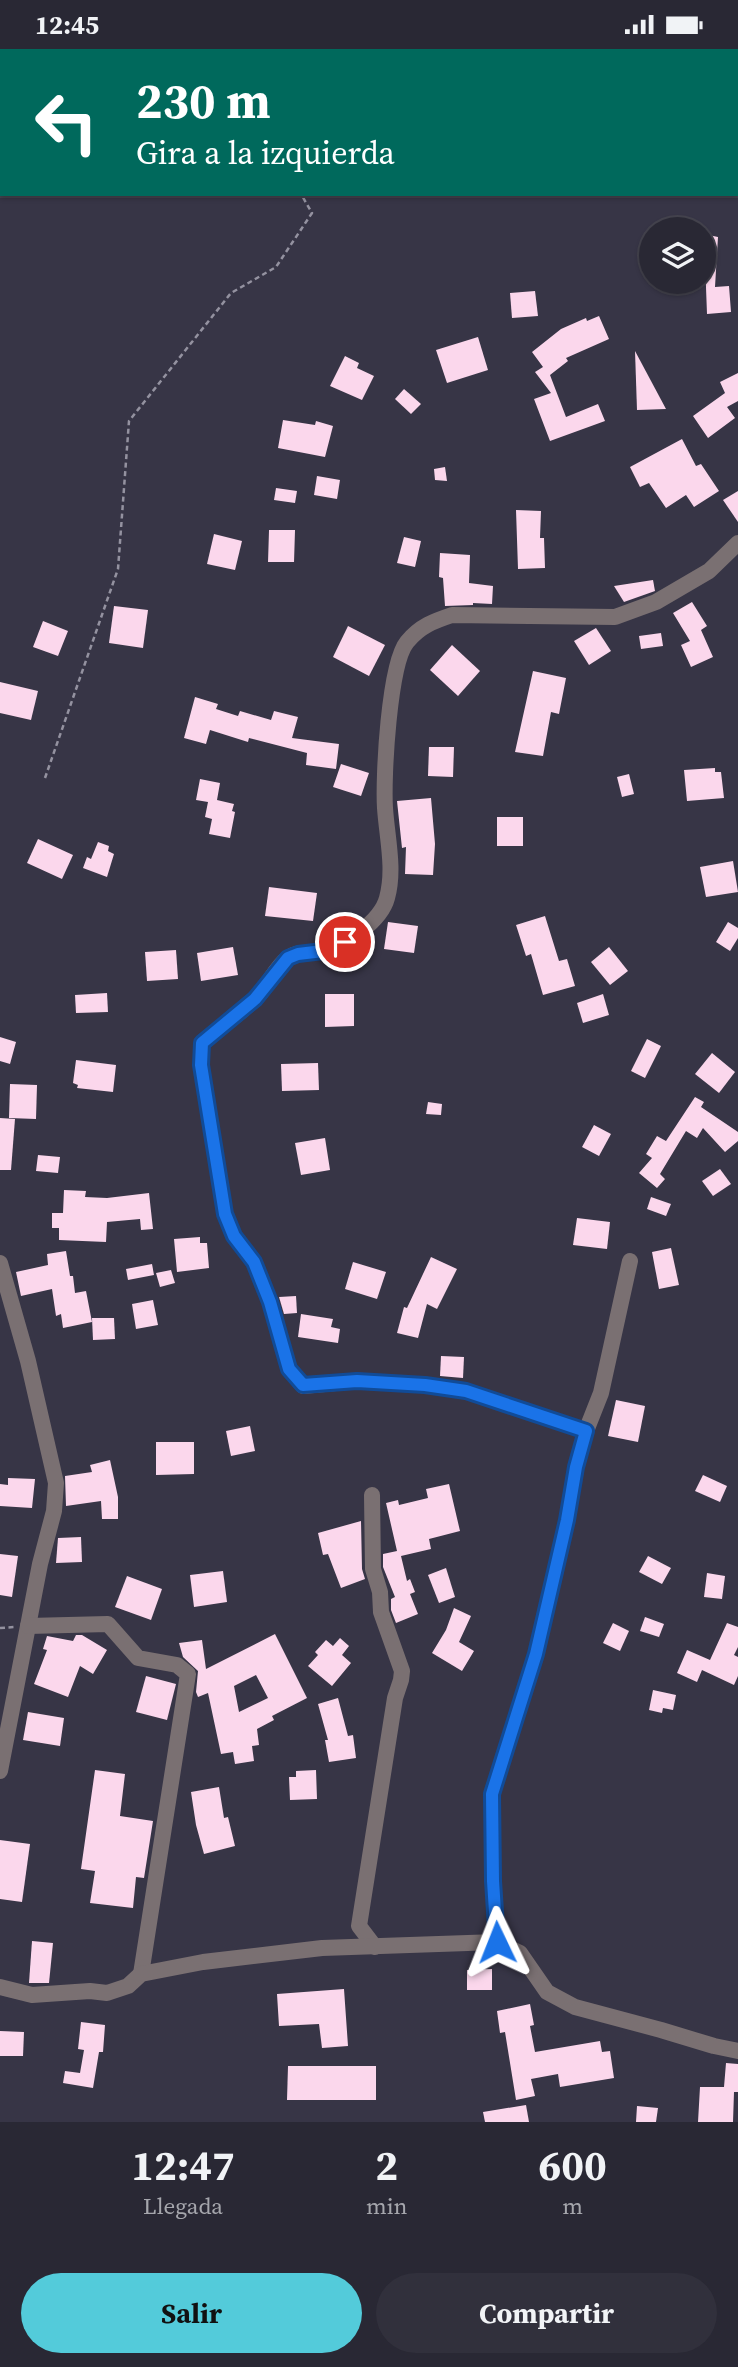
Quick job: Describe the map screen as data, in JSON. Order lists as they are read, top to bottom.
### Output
{
  "page": {
    "status": "12:45",
    "turn": ["230 m", "Gira a la izquierda"],
    "eta": [
      "12:47",
      "Llegada",
      "2",
      "min",
      "600",
      "m"
    ],
    "buttons": ["Salir", "Compartir"]
  }
}
